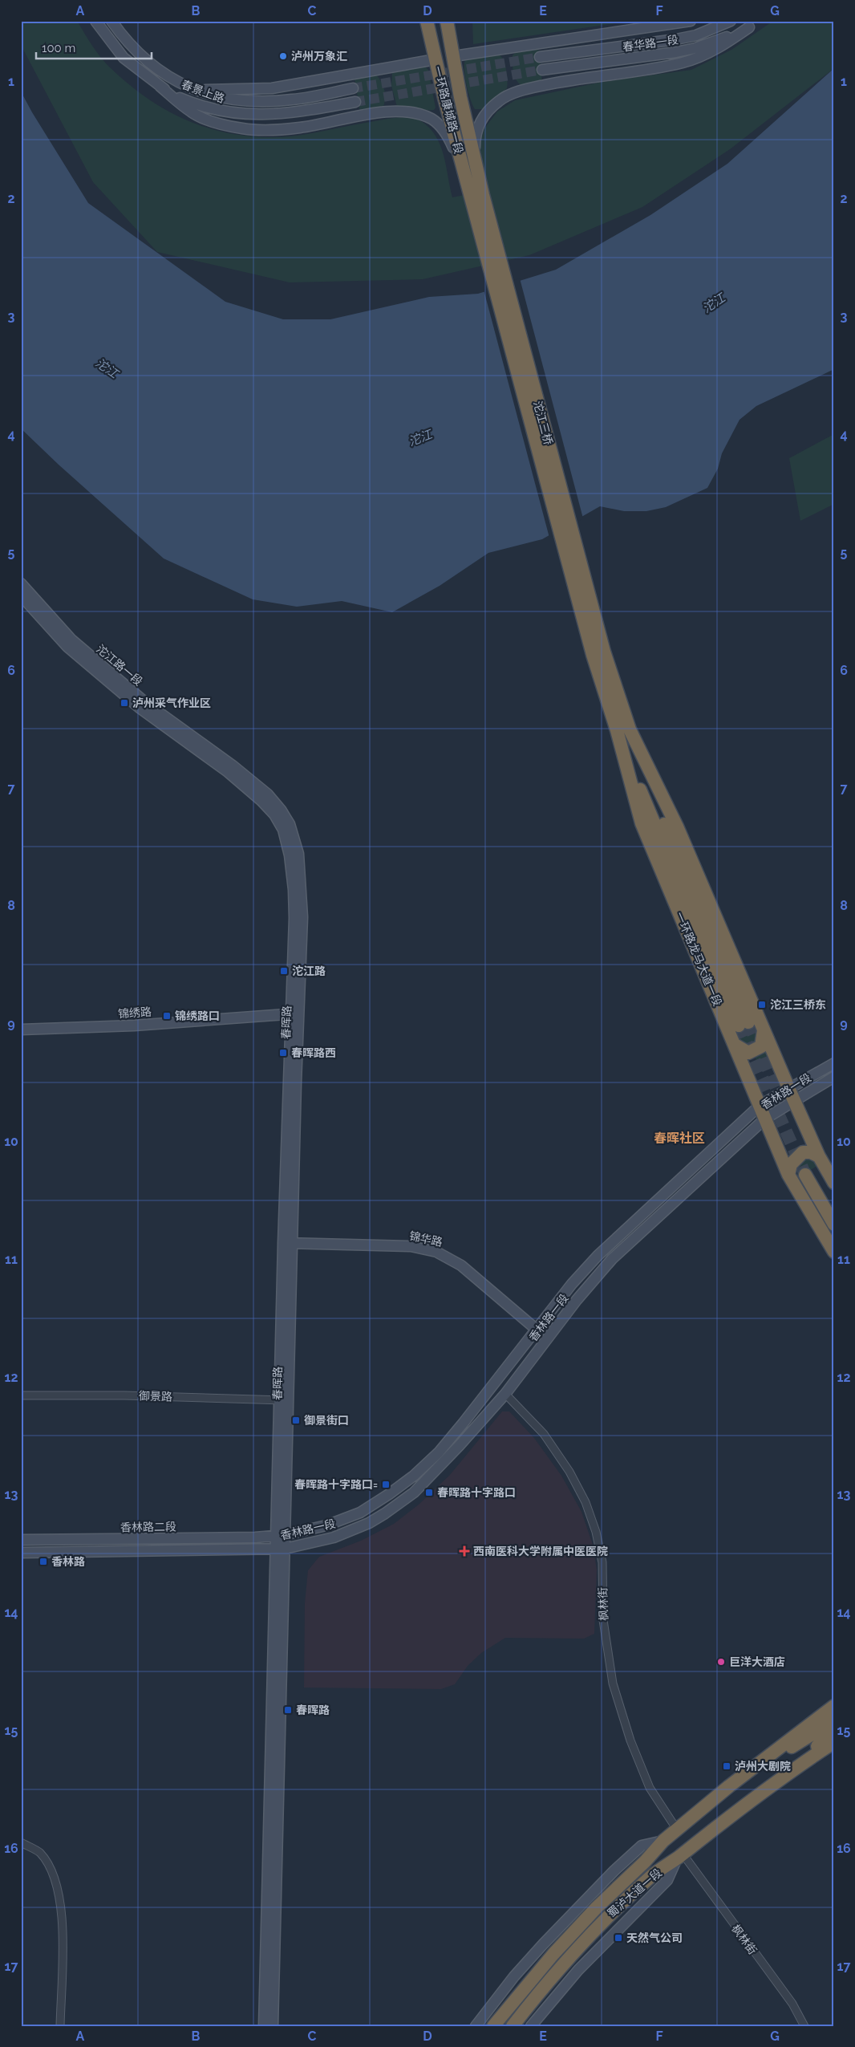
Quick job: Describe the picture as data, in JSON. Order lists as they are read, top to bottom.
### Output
{
  "streets": {
    "highway": [
      "一环路康城路一段",
      "沱江三桥",
      "一环路龙马大道一段",
      "蜀泸大道一段"
    ],
    "main road": [
      "春华路一段",
      "春景上路",
      "沱江路一段",
      "锦绣路",
      "春晖路",
      "香林路一段",
      "锦华路",
      "香林路二段"
    ],
    "street": ["御景路", "枫林街"]
  },
  "crossings": [
    ["一环路康城路一段", "沱江三桥"],
    ["沱江三桥", "一环路龙马大道一段"],
    ["沱江路一段", "春晖路"],
    ["一环路龙马大道一段", "香林路一段"],
    ["锦绣路", "春晖路"],
    ["春晖路", "香林路一段"],
    ["春晖路", "锦华路"],
    ["春晖路", "御景路"],
    ["春晖路", "香林路二段"],
    ["香林路一段", "锦华路"],
    ["香林路一段", "香林路二段"],
    ["香林路一段", "枫林街"],
    ["枫林街", "蜀泸大道一段"]
  ],
  "districts": ["春晖社区"],
  "water": ["沱江"],
  "places": {
    "other": ["泸州万象汇", "巨洋大酒店"],
    "transit": [
      "泸州采气作业区",
      "沱江路",
      "沱江三桥东",
      "锦绣路口",
      "春晖路西",
      "御景街口",
      "春晖路十字路口=",
      "春晖路十字路口",
      "香林路",
      "春晖路",
      "泸州大剧院",
      "天然气公司"
    ],
    "health": ["西南医科大学附属中医医院"]
  },
  "scale_bar": "100 m",
  "grid": {
    "columns": [
      "A",
      "B",
      "C",
      "D",
      "E",
      "F",
      "G"
    ],
    "rows": [
      "1",
      "2",
      "3",
      "4",
      "5",
      "6",
      "7",
      "8",
      "9",
      "10",
      "11",
      "12",
      "13",
      "14",
      "15",
      "16",
      "17"
    ]
  }
}
